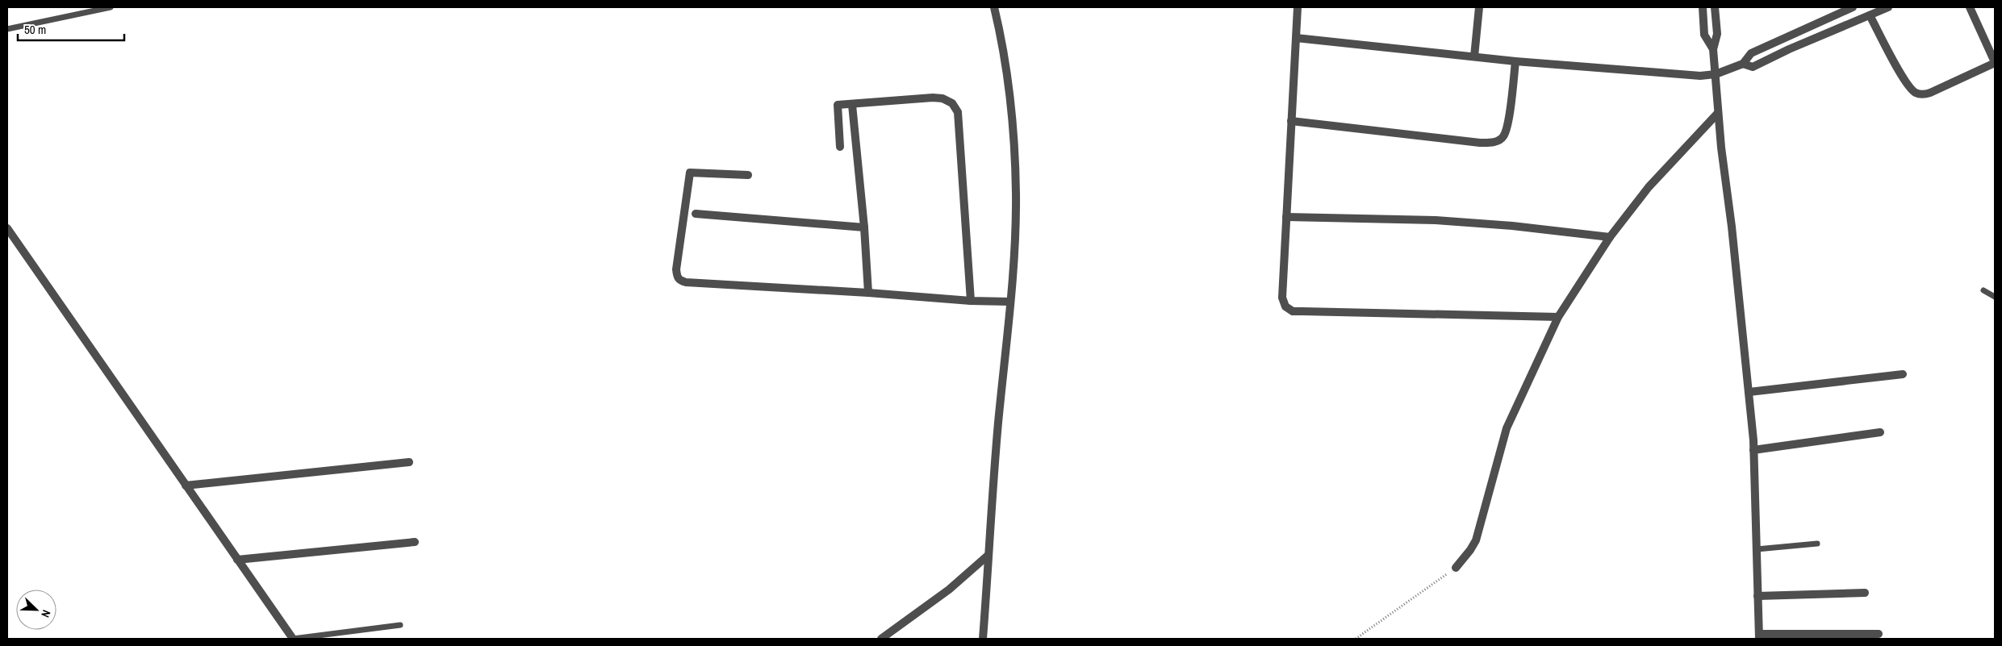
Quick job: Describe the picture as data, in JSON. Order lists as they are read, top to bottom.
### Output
{
  "scale_bar": "50 m",
  "north": "bottom right"
}
